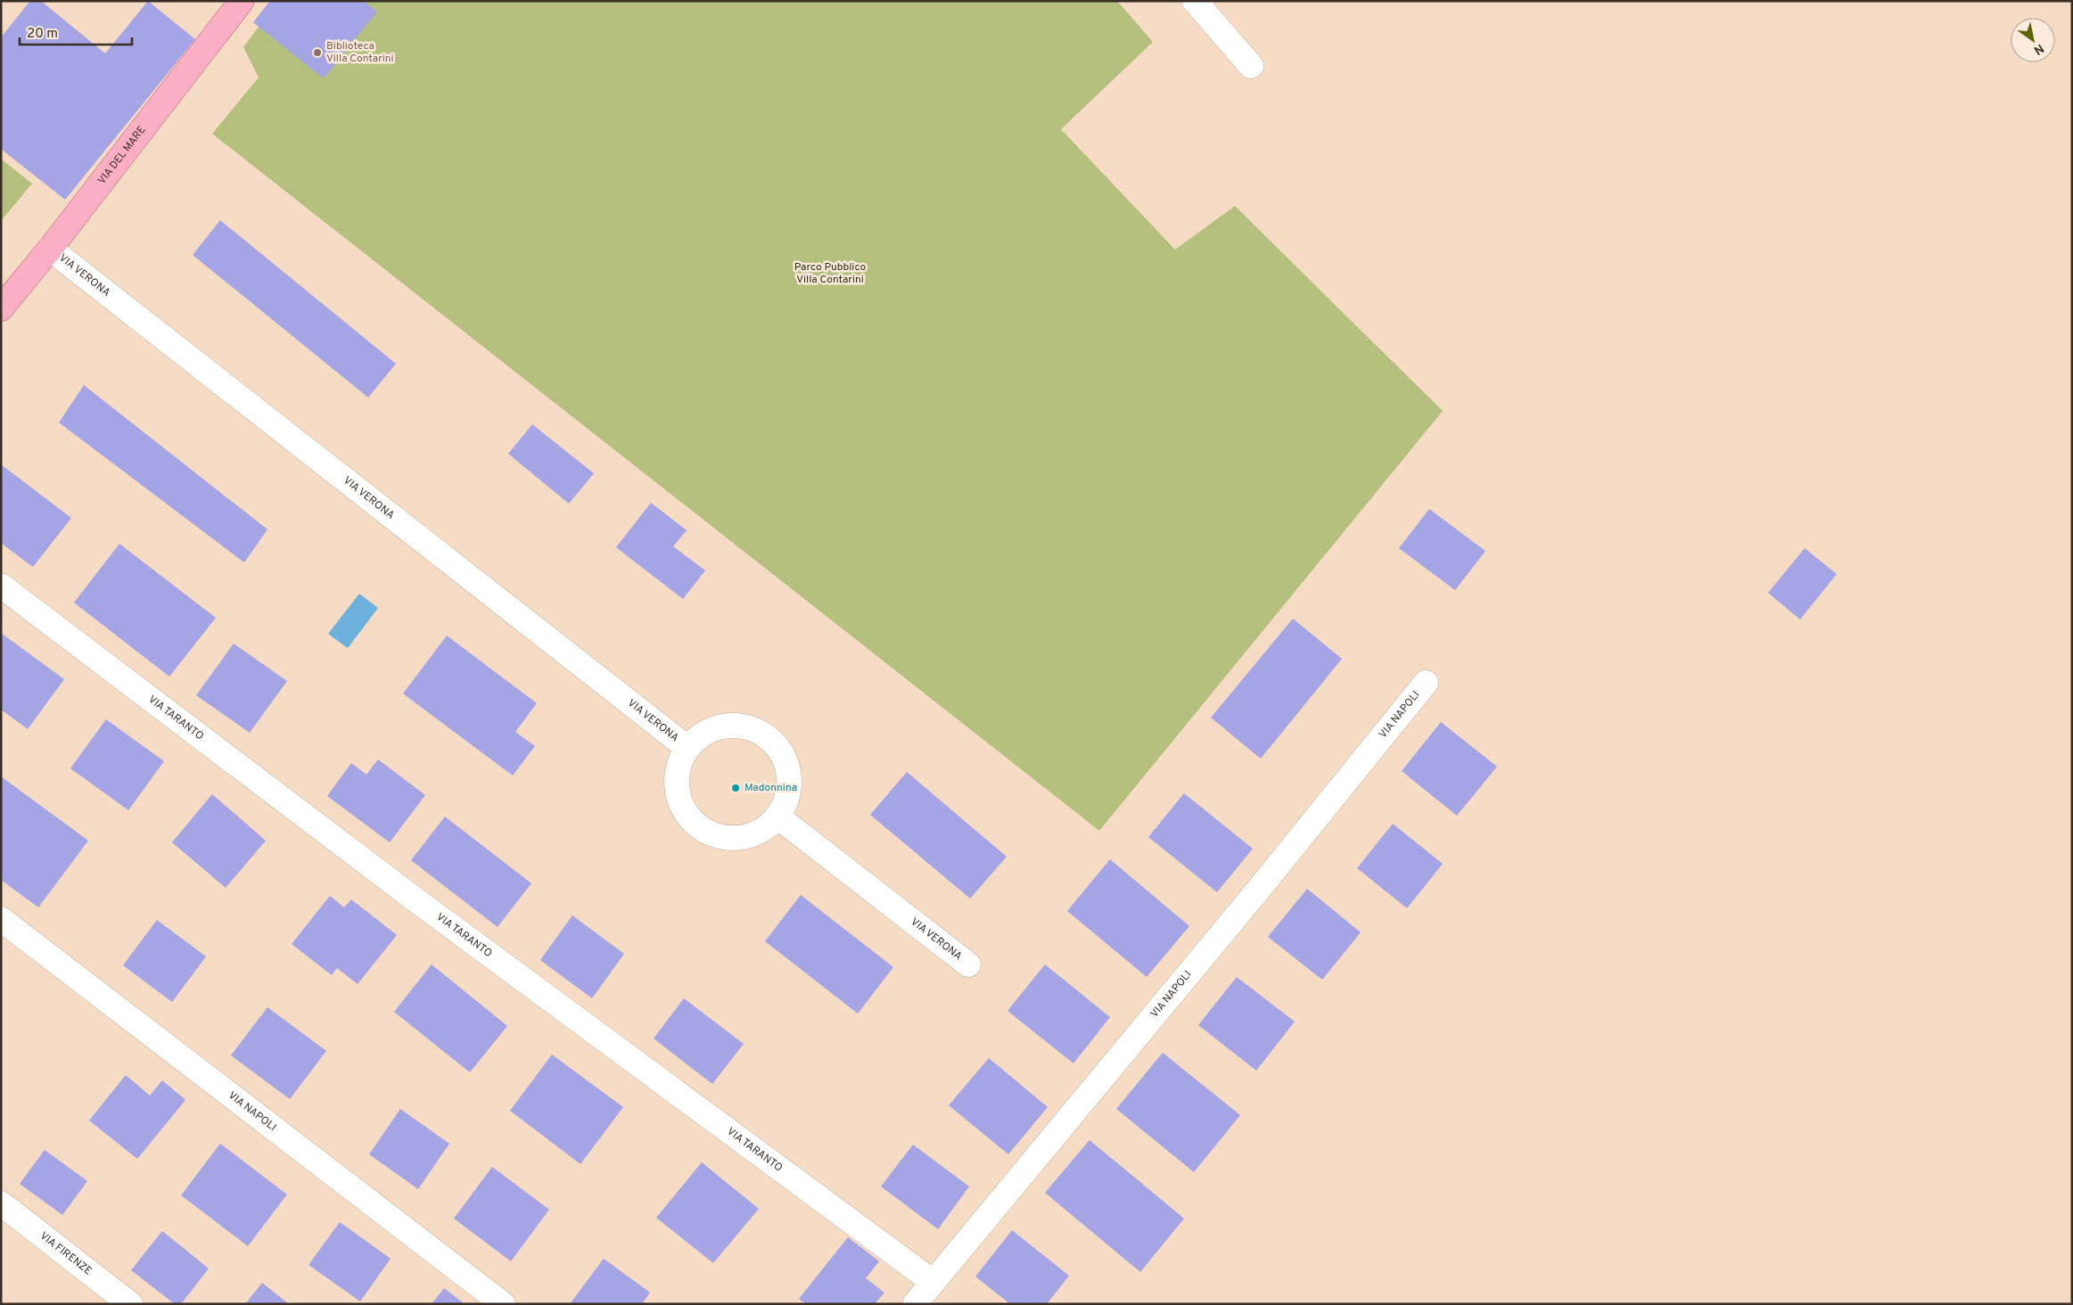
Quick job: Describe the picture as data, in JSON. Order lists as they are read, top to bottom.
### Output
{
  "streets": {
    "main road": ["VIA DEL MARE"],
    "street": [
      "VIA VERONA",
      "VIA NAPOLI",
      "VIA TARANTO",
      "VIA FIRENZE"
    ]
  },
  "crossings": [
    ["VIA DEL MARE", "VIA VERONA"],
    ["VIA NAPOLI", "VIA TARANTO"]
  ],
  "parks": ["Parco Pubblico Villa Contarini"],
  "places": ["Biblioteca Villa Contarini", "Madonnina"],
  "scale_bar": "20 m",
  "north": "bottom right"
}
